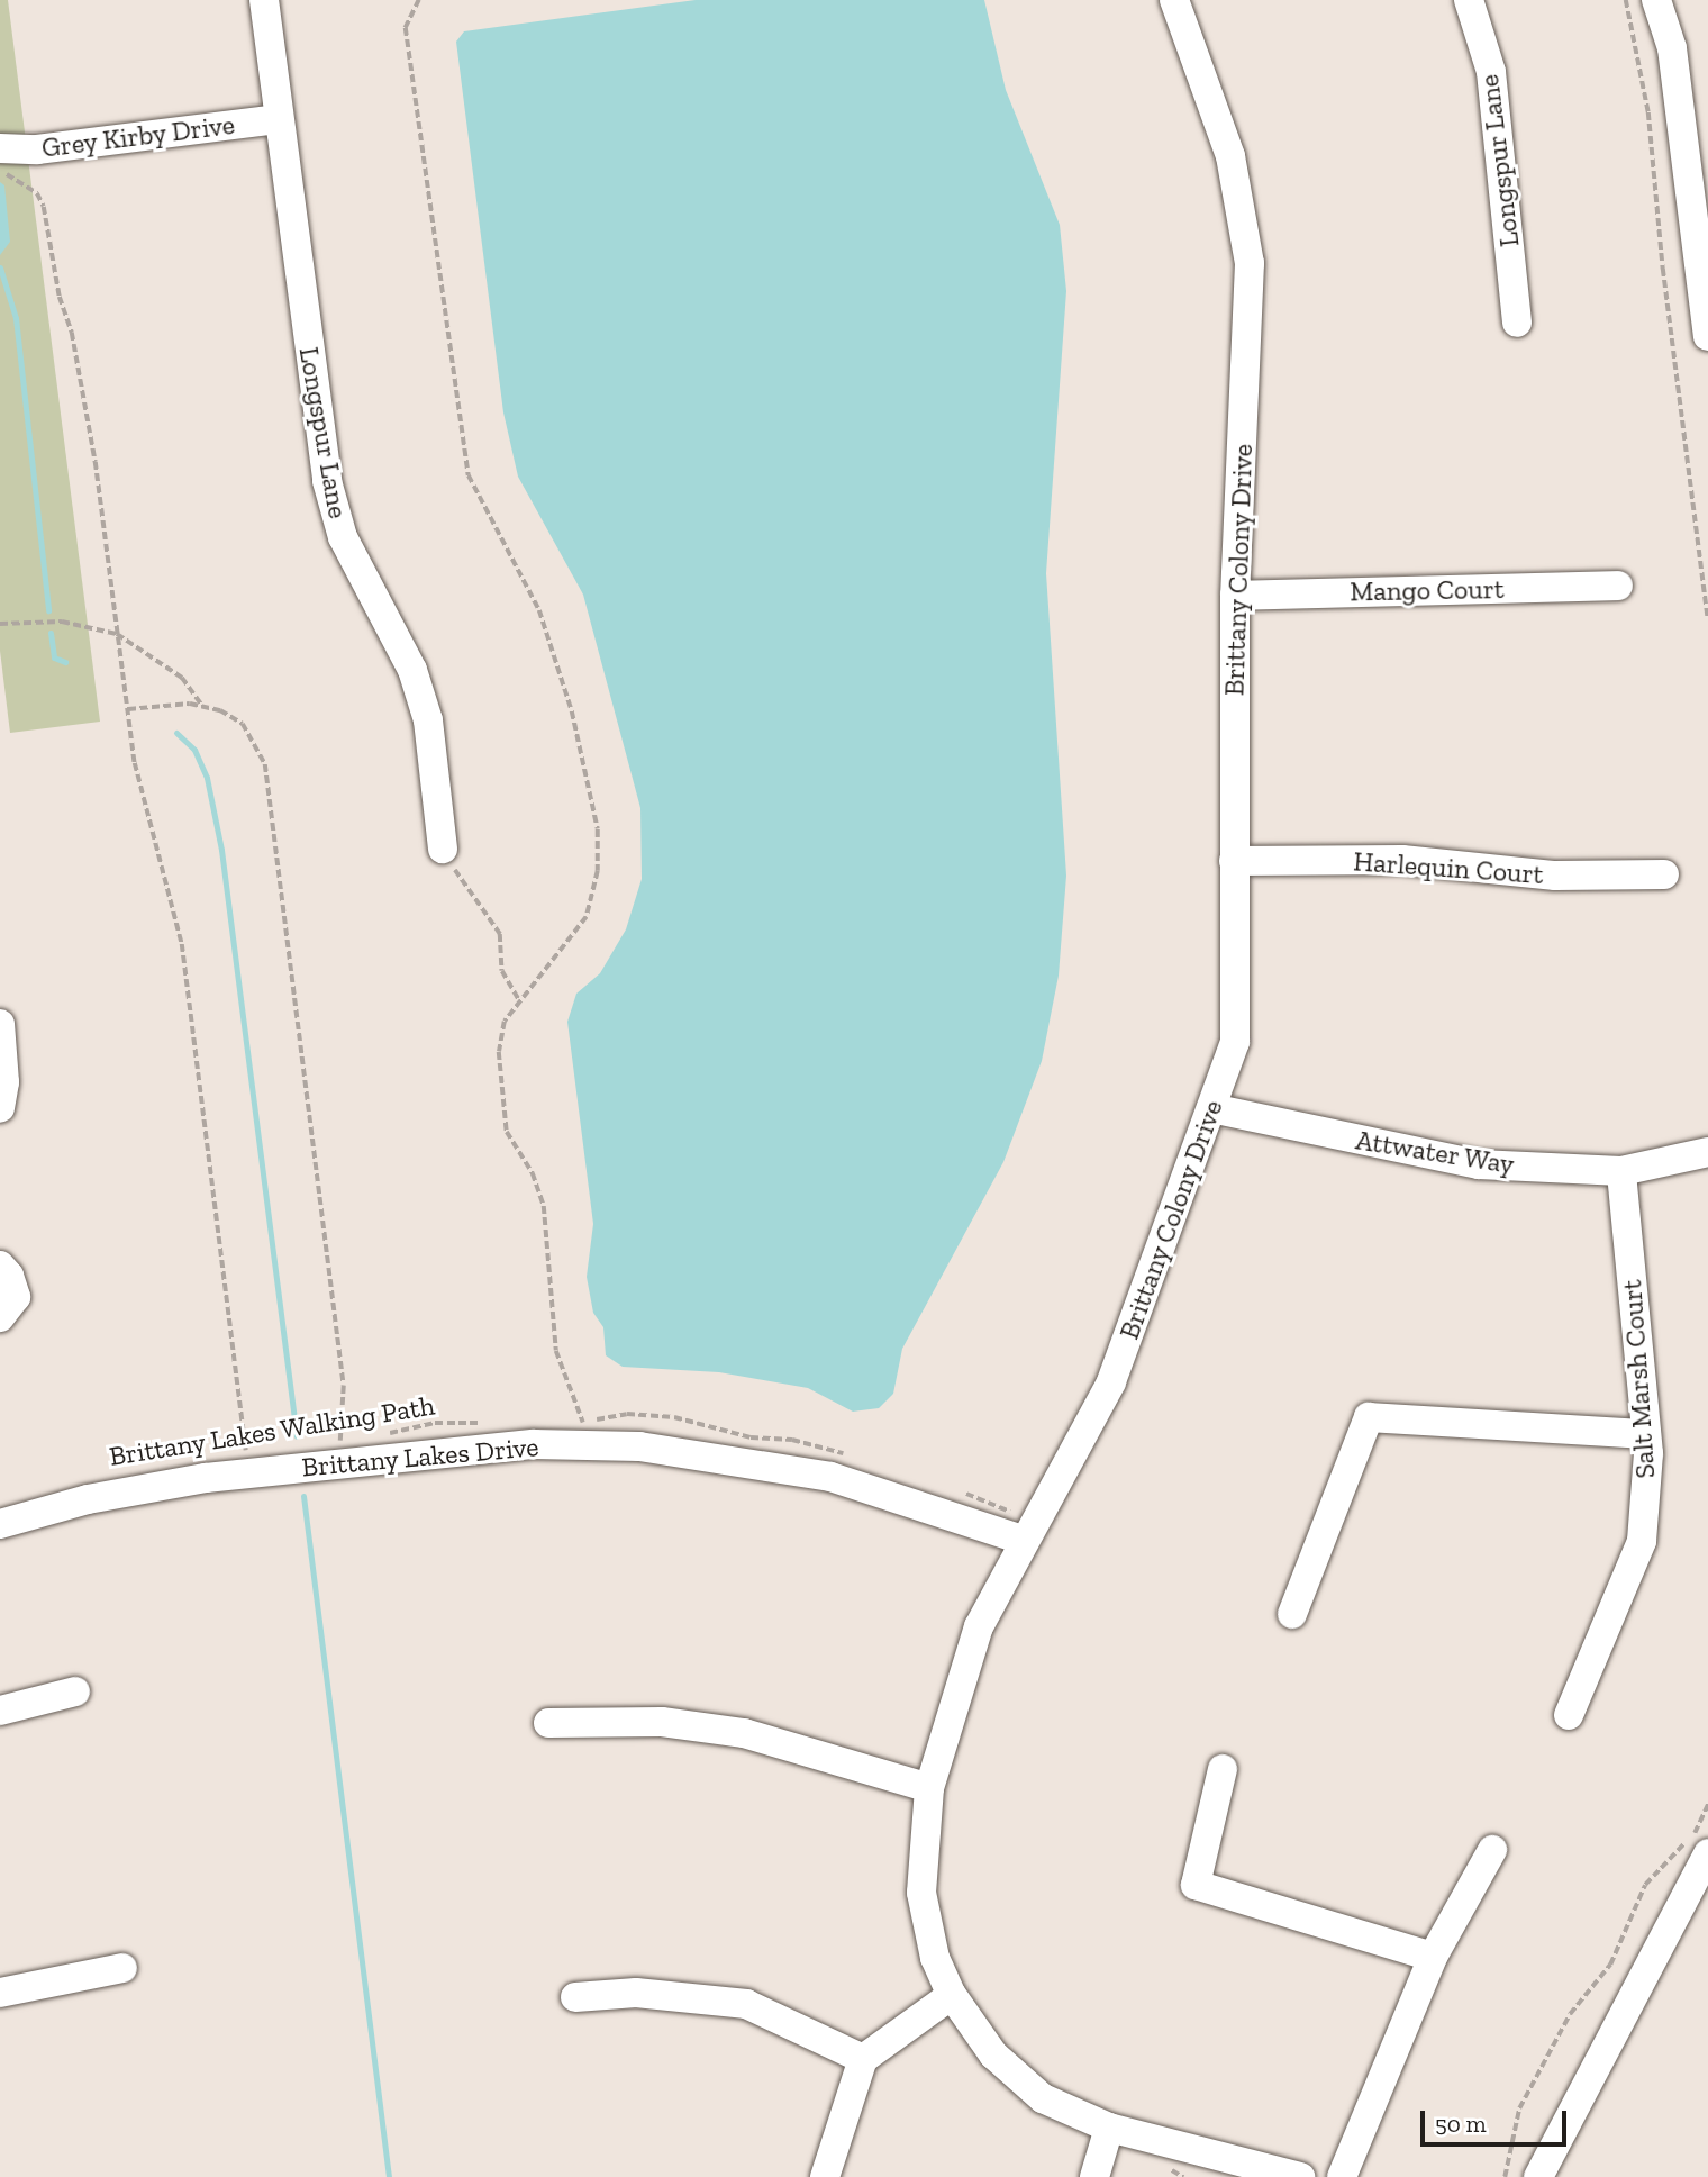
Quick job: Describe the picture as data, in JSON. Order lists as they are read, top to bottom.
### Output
{
  "streets": {
    "street": [
      "Grey Kirby Drive",
      "Longspur Lane",
      "Brittany Colony Drive",
      "Mango Court",
      "Harlequin Court",
      "Attwater Way",
      "Salt Marsh Court",
      "Brittany Lakes Drive"
    ],
    "path": ["Brittany Lakes Walking Path"]
  },
  "crossings": [
    ["Grey Kirby Drive", "Longspur Lane"],
    ["Brittany Colony Drive", "Mango Court"],
    ["Brittany Colony Drive", "Harlequin Court"],
    ["Brittany Colony Drive", "Attwater Way"],
    ["Brittany Colony Drive", "Brittany Lakes Drive"],
    ["Attwater Way", "Salt Marsh Court"]
  ],
  "scale_bar": "50 m"
}
